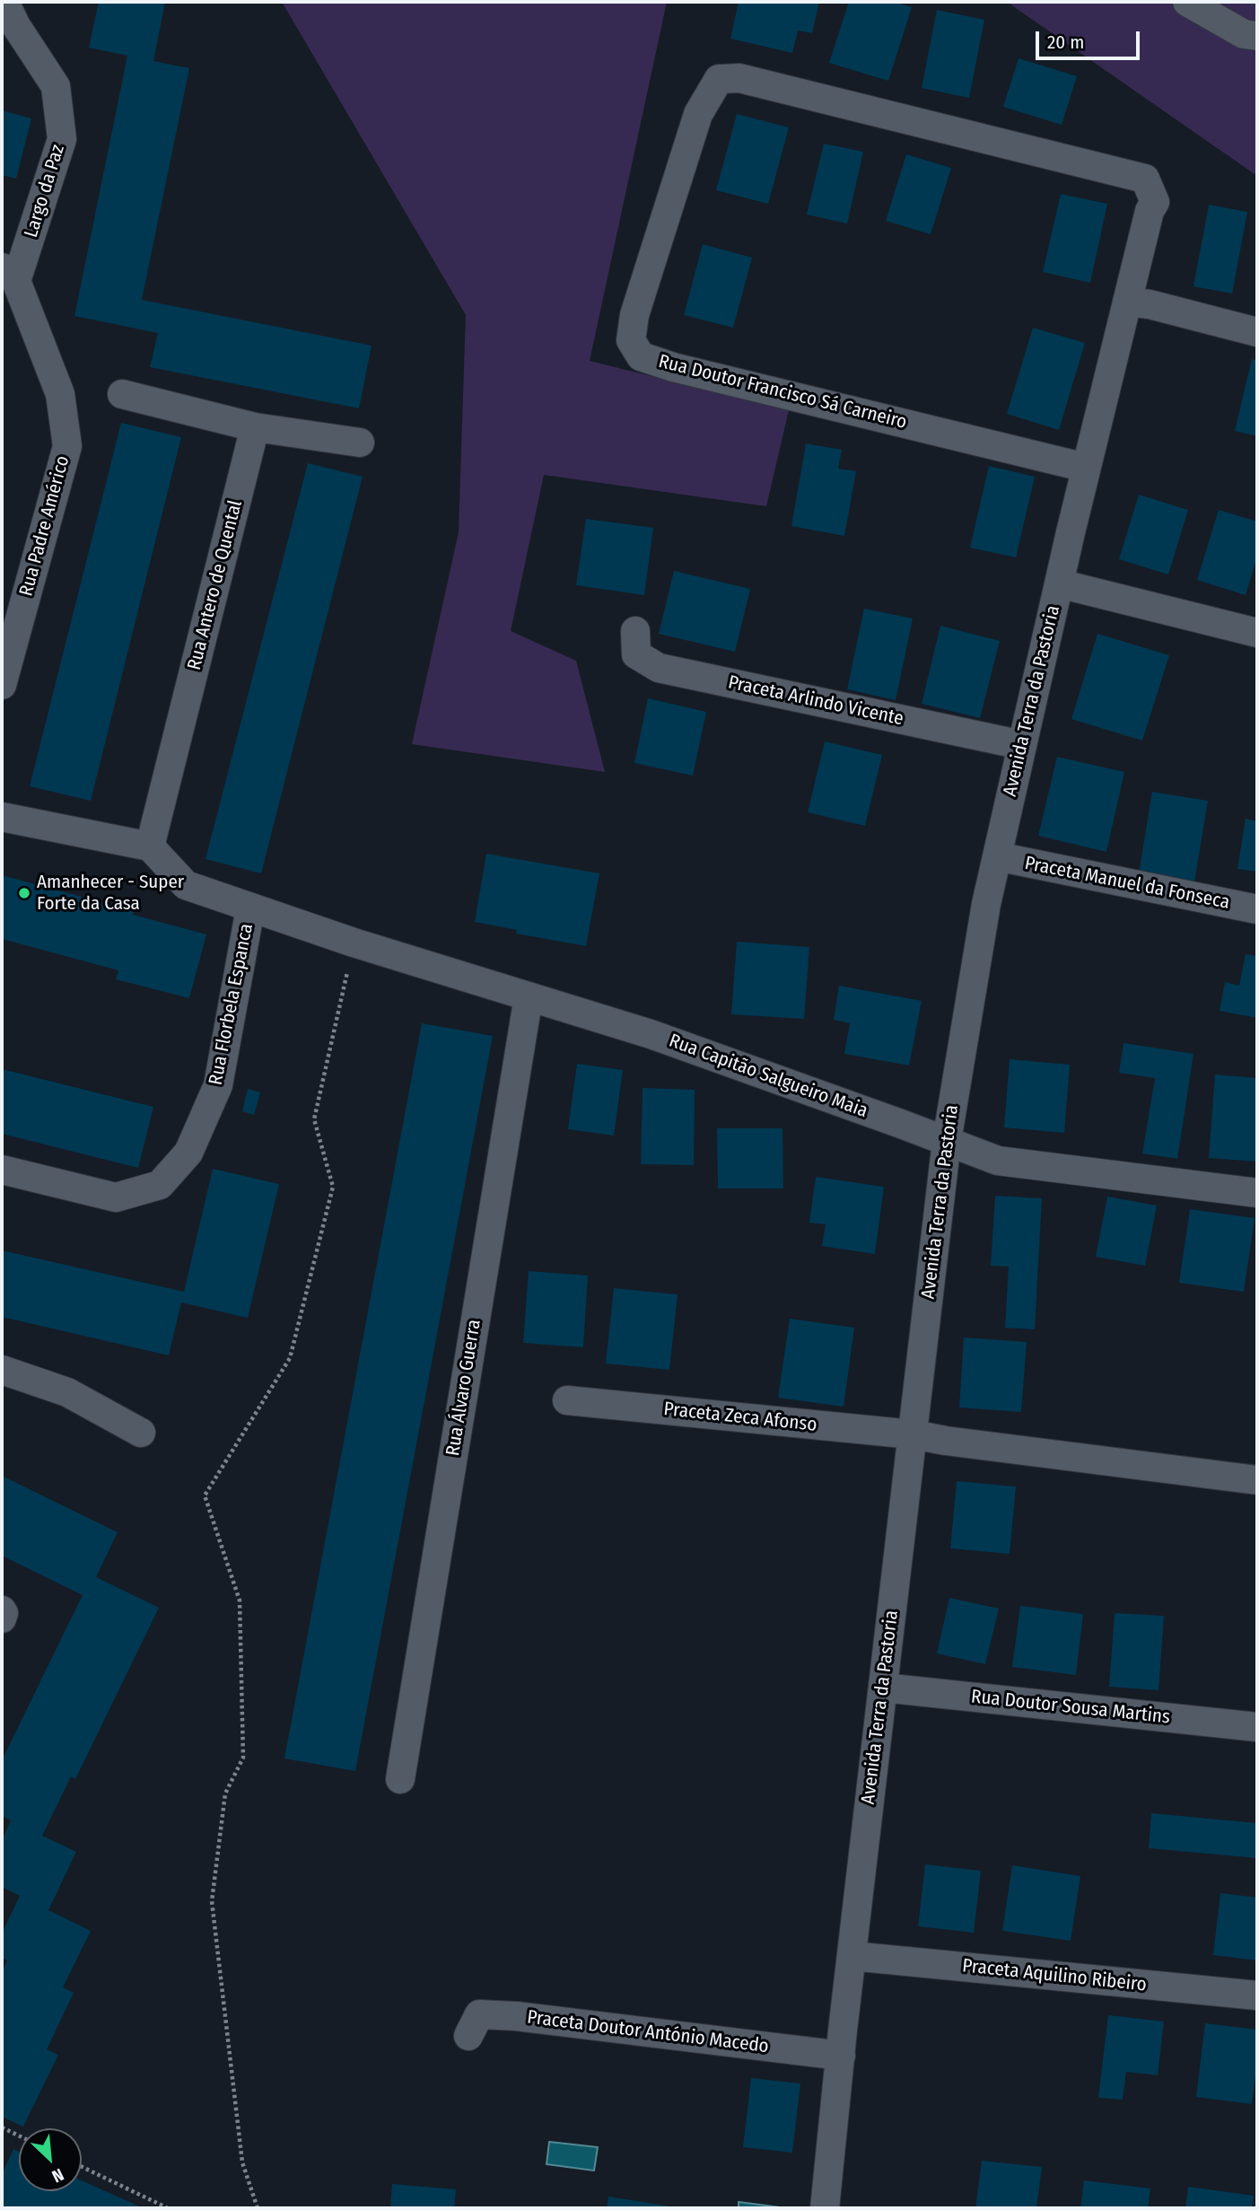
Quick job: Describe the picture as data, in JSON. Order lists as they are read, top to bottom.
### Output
{
  "streets": {
    "street": [
      "Largo da Paz",
      "Rua Doutor Francisco Sá Carneiro",
      "Rua Padre Américo",
      "Rua Antero de Quental",
      "Praceta Arlindo Vicente",
      "Avenida Terra da Pastoria",
      "Praceta Manuel da Fonseca",
      "Rua Florbela Espanca",
      "Rua Capitão Salgueiro Maia",
      "Rua Álvaro Guerra",
      "Praceta Zeca Afonso",
      "Rua Doutor Sousa Martins",
      "Praceta Aquilino Ribeiro",
      "Praceta Doutor António Macedo"
    ]
  },
  "crossings": [
    ["Largo da Paz", "Rua Padre Américo"],
    ["Rua Doutor Francisco Sá Carneiro", "Avenida Terra da Pastoria"],
    ["Rua Antero de Quental", "Rua Florbela Espanca"],
    ["Praceta Arlindo Vicente", "Avenida Terra da Pastoria"],
    ["Avenida Terra da Pastoria", "Praceta Manuel da Fonseca"],
    ["Avenida Terra da Pastoria", "Rua Capitão Salgueiro Maia"],
    ["Avenida Terra da Pastoria", "Praceta Zeca Afonso"],
    ["Avenida Terra da Pastoria", "Rua Doutor Sousa Martins"],
    ["Avenida Terra da Pastoria", "Praceta Aquilino Ribeiro"],
    ["Avenida Terra da Pastoria", "Praceta Doutor António Macedo"],
    ["Rua Florbela Espanca", "Rua Capitão Salgueiro Maia"],
    ["Rua Capitão Salgueiro Maia", "Rua Álvaro Guerra"]
  ],
  "places": ["Amanhecer - Super Forte da Casa"],
  "scale_bar": "20 m",
  "north": "bottom right"
}
